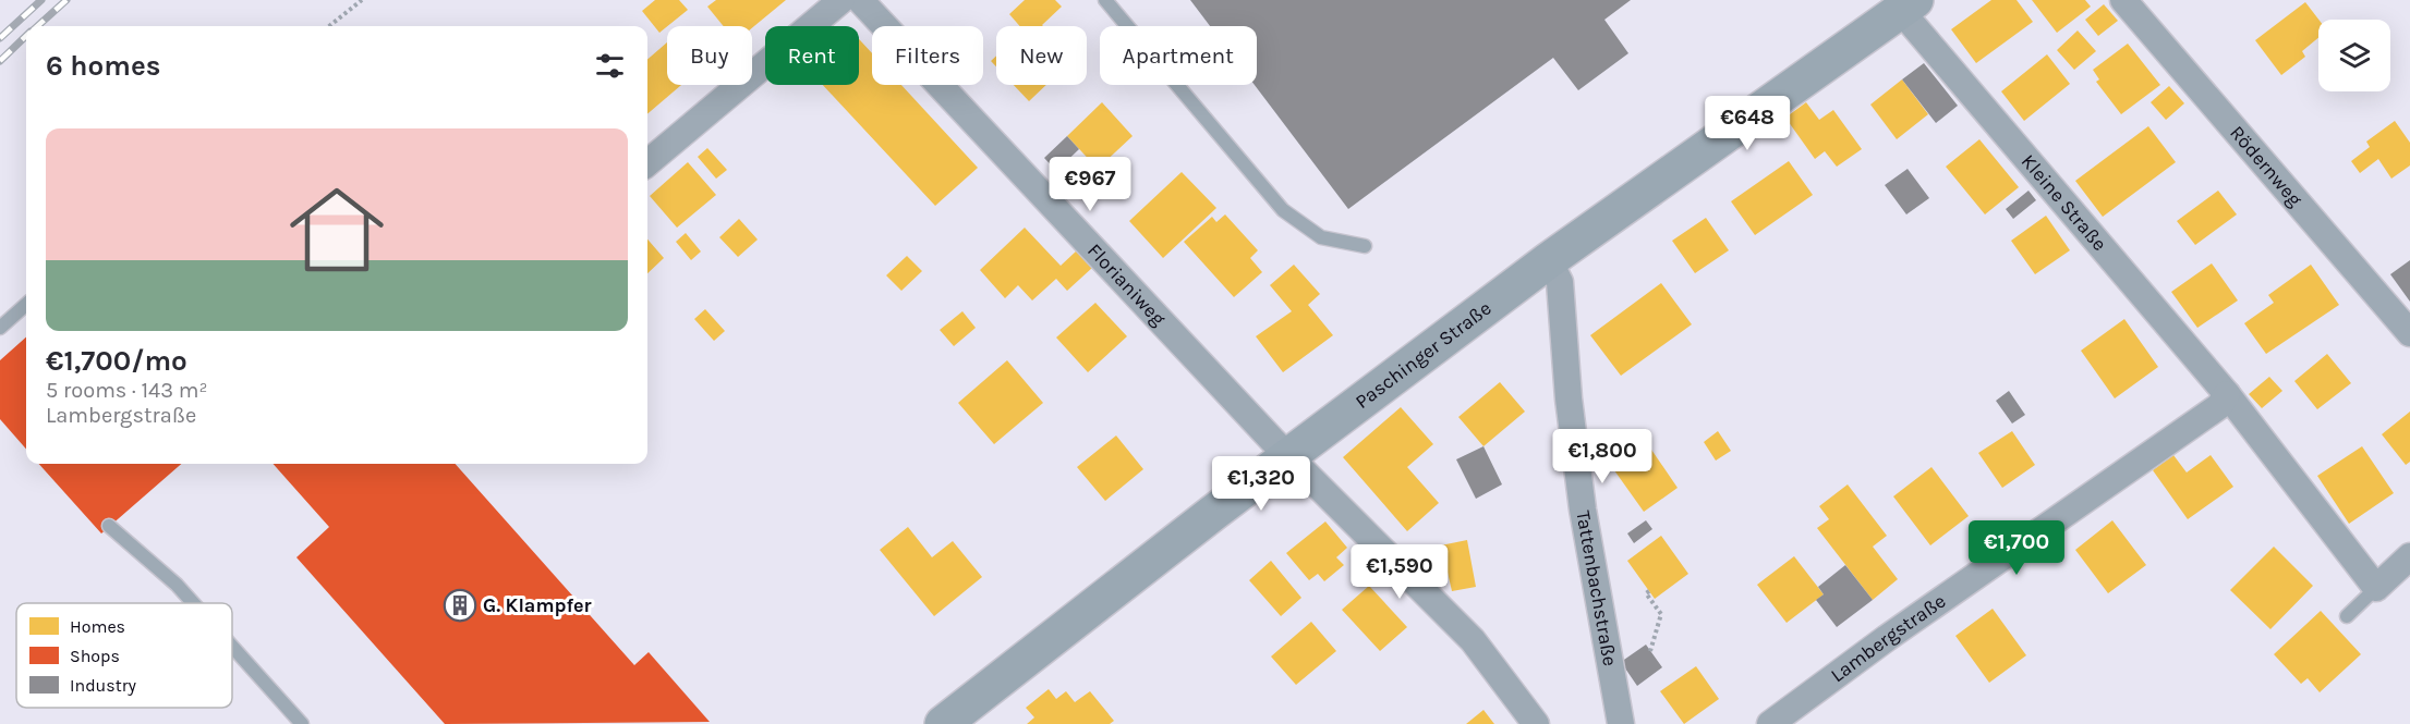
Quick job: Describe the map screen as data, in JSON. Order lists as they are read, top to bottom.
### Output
{
  "streets": {
    "street": [
      "Rödernweg",
      "Kleine Straße",
      "Florianiweg",
      "Paschinger Straße",
      "Tattenbachstraße",
      "Lambergstraße"
    ]
  },
  "crossings": [
    ["Kleine Straße", "Paschinger Straße"],
    ["Kleine Straße", "Lambergstraße"],
    ["Florianiweg", "Paschinger Straße"],
    ["Paschinger Straße", "Tattenbachstraße"]
  ],
  "places": {
    "building": ["G. Klampfer"]
  },
  "legend": ["Homes", "Shops", "Industry"],
  "page": {
    "chip": [
      "Buy",
      "Rent",
      "Filters",
      "New",
      "Apartment"
    ],
    "heading": "6 homes",
    "price": [
      "€648",
      "€967",
      "€1,800",
      "€1,320",
      "€1,700",
      "€1,590"
    ],
    "list": [
      {
        "name": "€1,700/mo",
        "note": "5 rooms · 143 m² · Lambergstraße"
      }
    ]
  }
}
